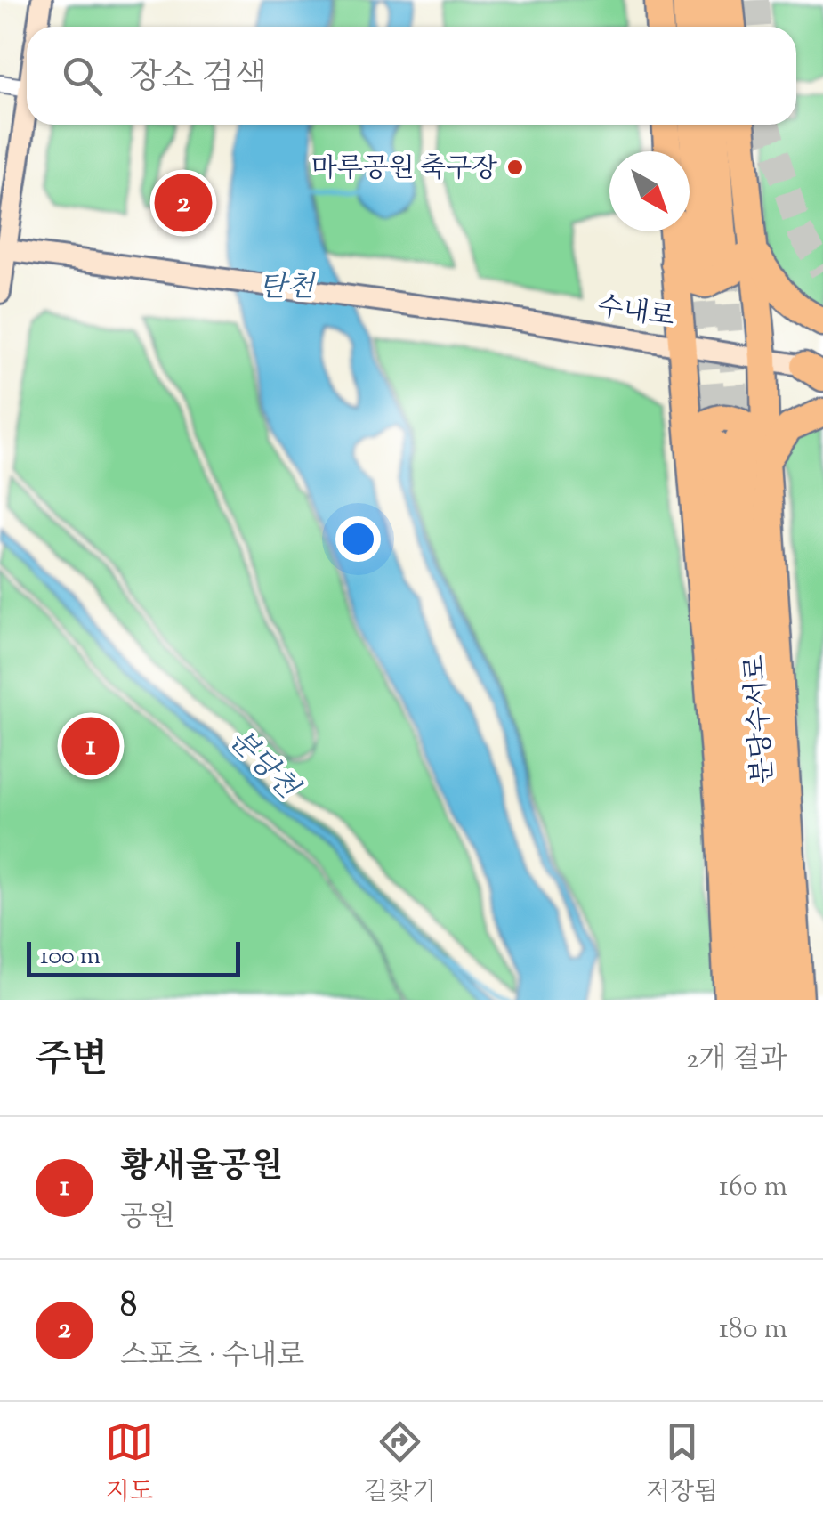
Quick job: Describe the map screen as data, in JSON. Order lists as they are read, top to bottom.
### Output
{
  "streets": {
    "highway": ["분당수서로"],
    "main road": ["수내로"]
  },
  "water": ["탄천", "분당천"],
  "places": ["마루공원 축구장"],
  "scale_bar": "100 m",
  "north": "bottom right",
  "page": {
    "search": "장소 검색",
    "pins": ["2", "1"],
    "scale": "100 m",
    "heading": ["주변", "2개 결과"],
    "list": [
      {
        "mark": "1",
        "name": "황새울공원",
        "note": "공원",
        "value": "160 m"
      },
      {
        "mark": "2",
        "name": "8",
        "note": "스포츠 · 수내로",
        "value": "180 m"
      }
    ],
    "nav": ["지도", "길찾기", "저장됨"]
  }
}
